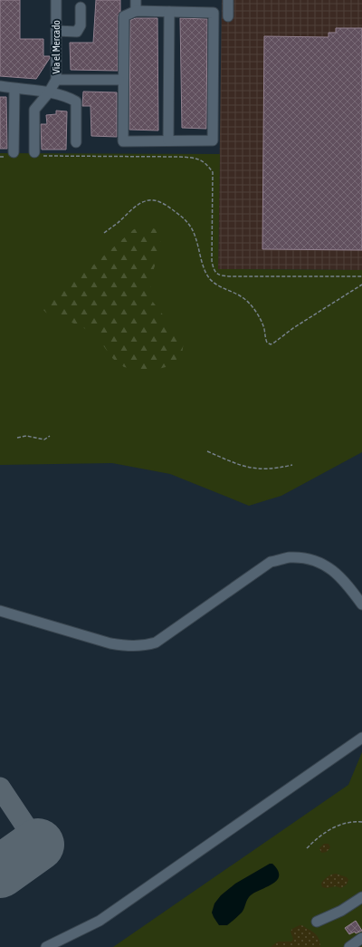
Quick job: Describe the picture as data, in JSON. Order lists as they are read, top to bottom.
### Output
{
  "streets": {
    "street": ["Via el Mercado"]
  }
}
